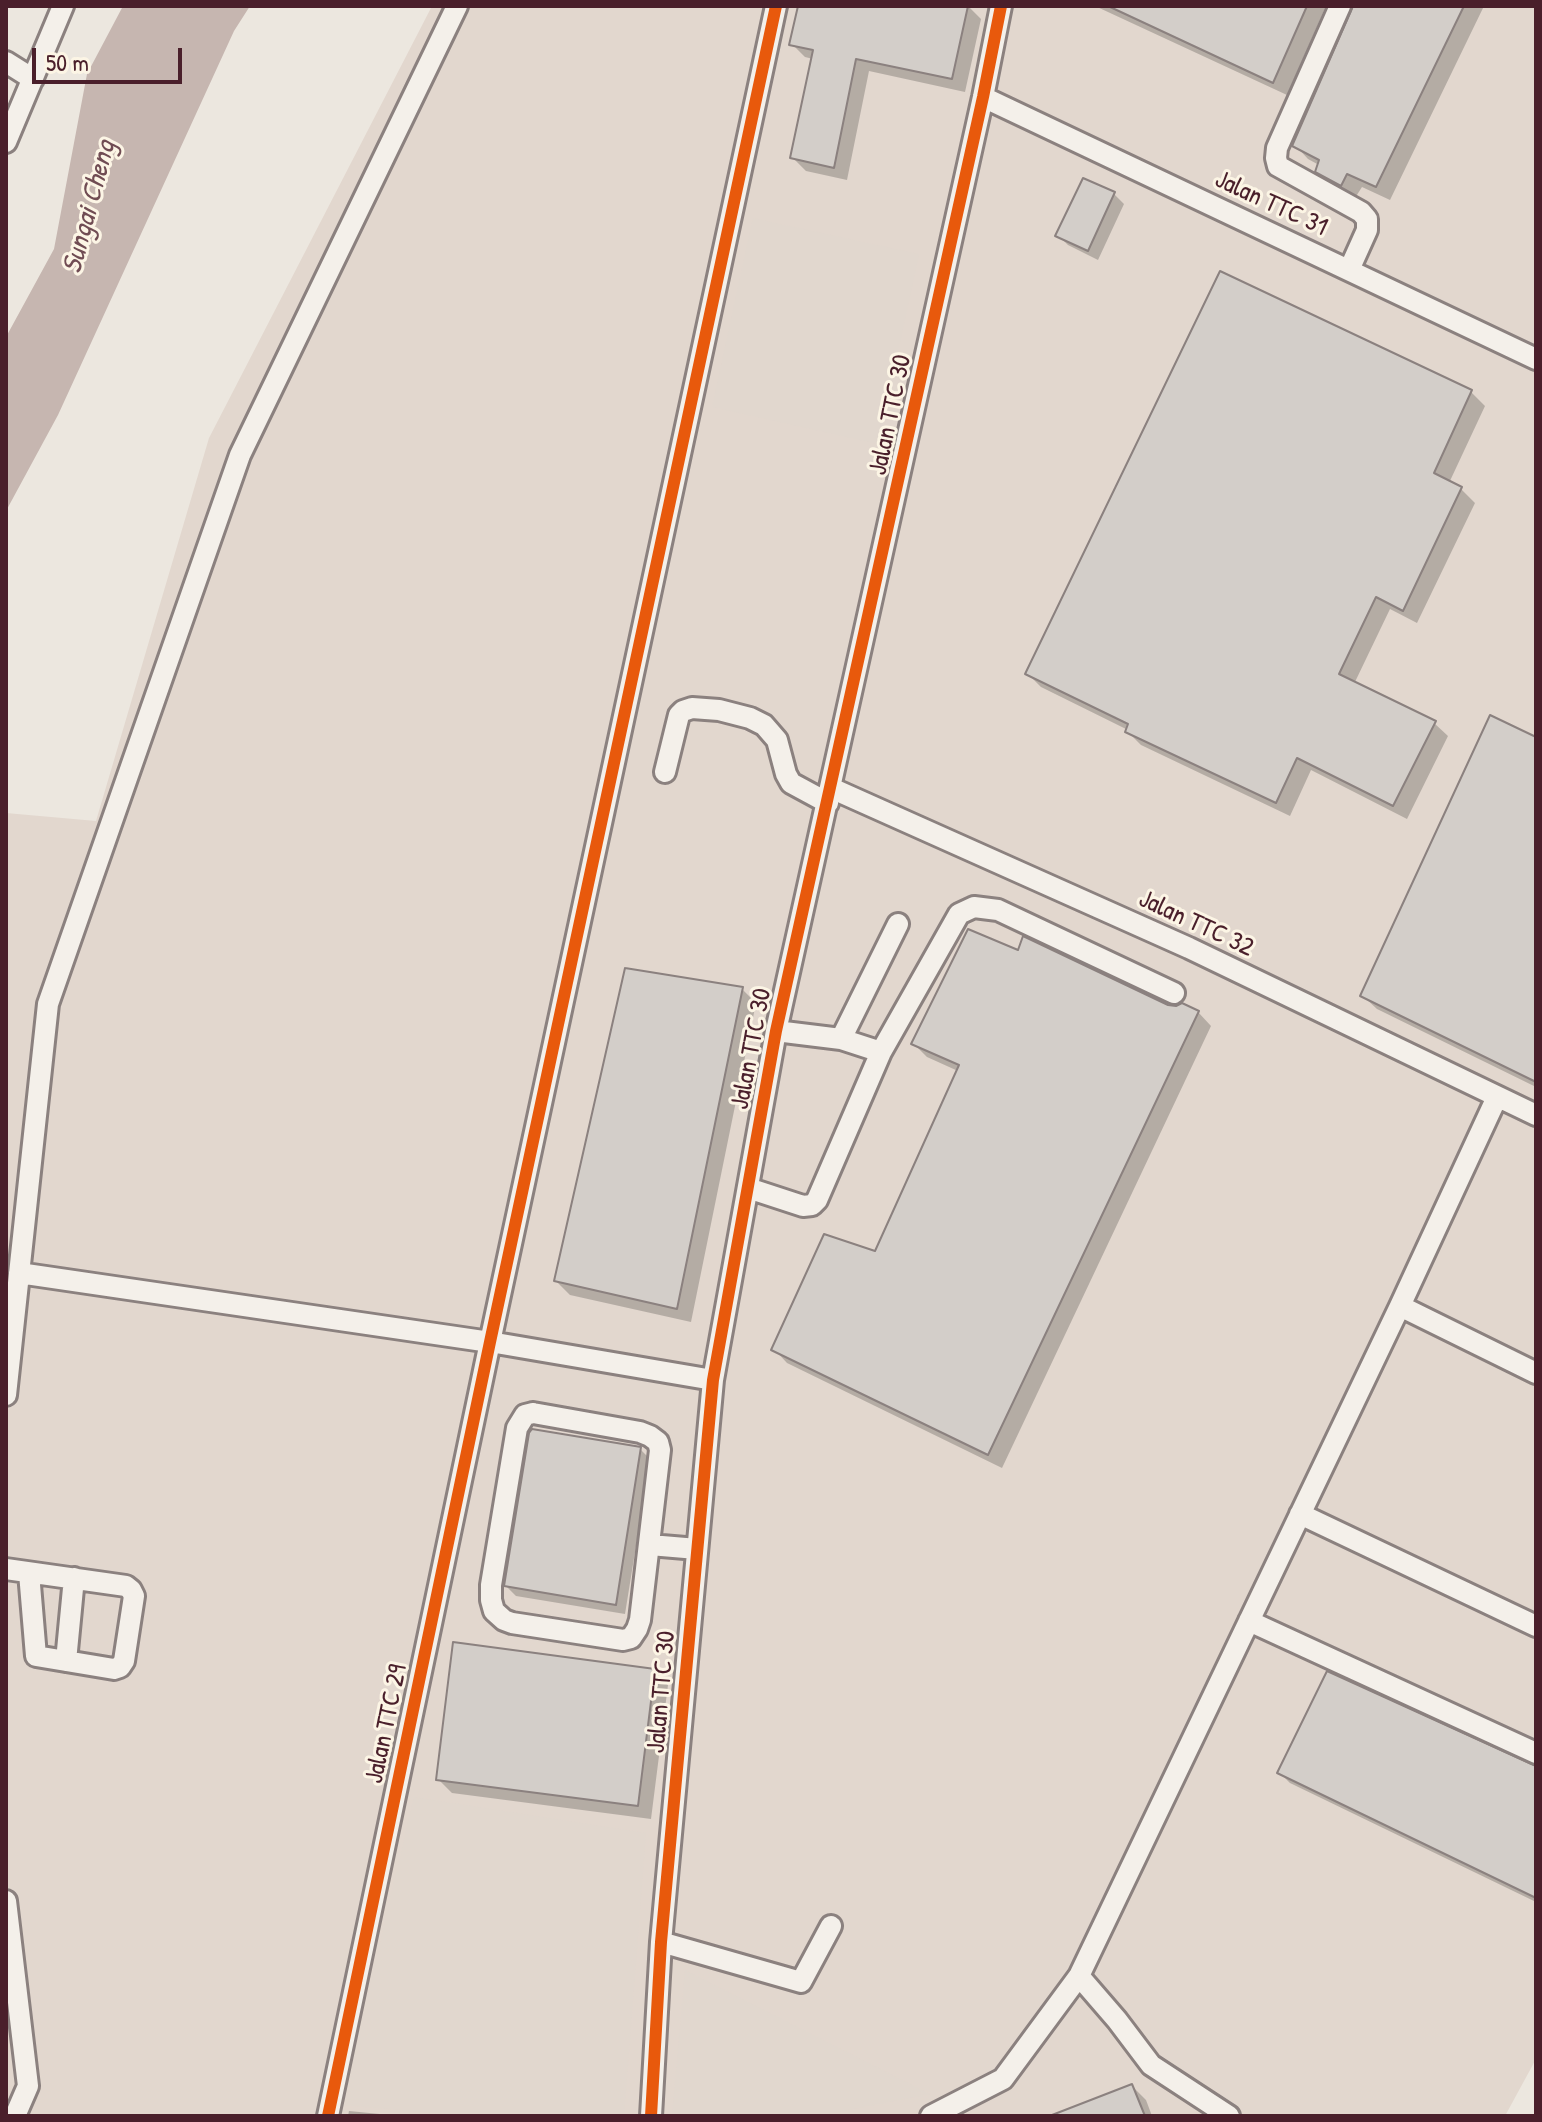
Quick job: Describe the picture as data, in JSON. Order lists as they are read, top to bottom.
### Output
{
  "streets": {
    "street": [
      "Jalan TTC 31",
      "Jalan TTC 30",
      "Jalan TTC 32",
      "Jalan TTC 29"
    ]
  },
  "crossings": [
    ["Jalan TTC 31", "Jalan TTC 30"],
    ["Jalan TTC 30", "Jalan TTC 32"]
  ],
  "water": ["Sungai Cheng"],
  "scale_bar": "50 m"
}
